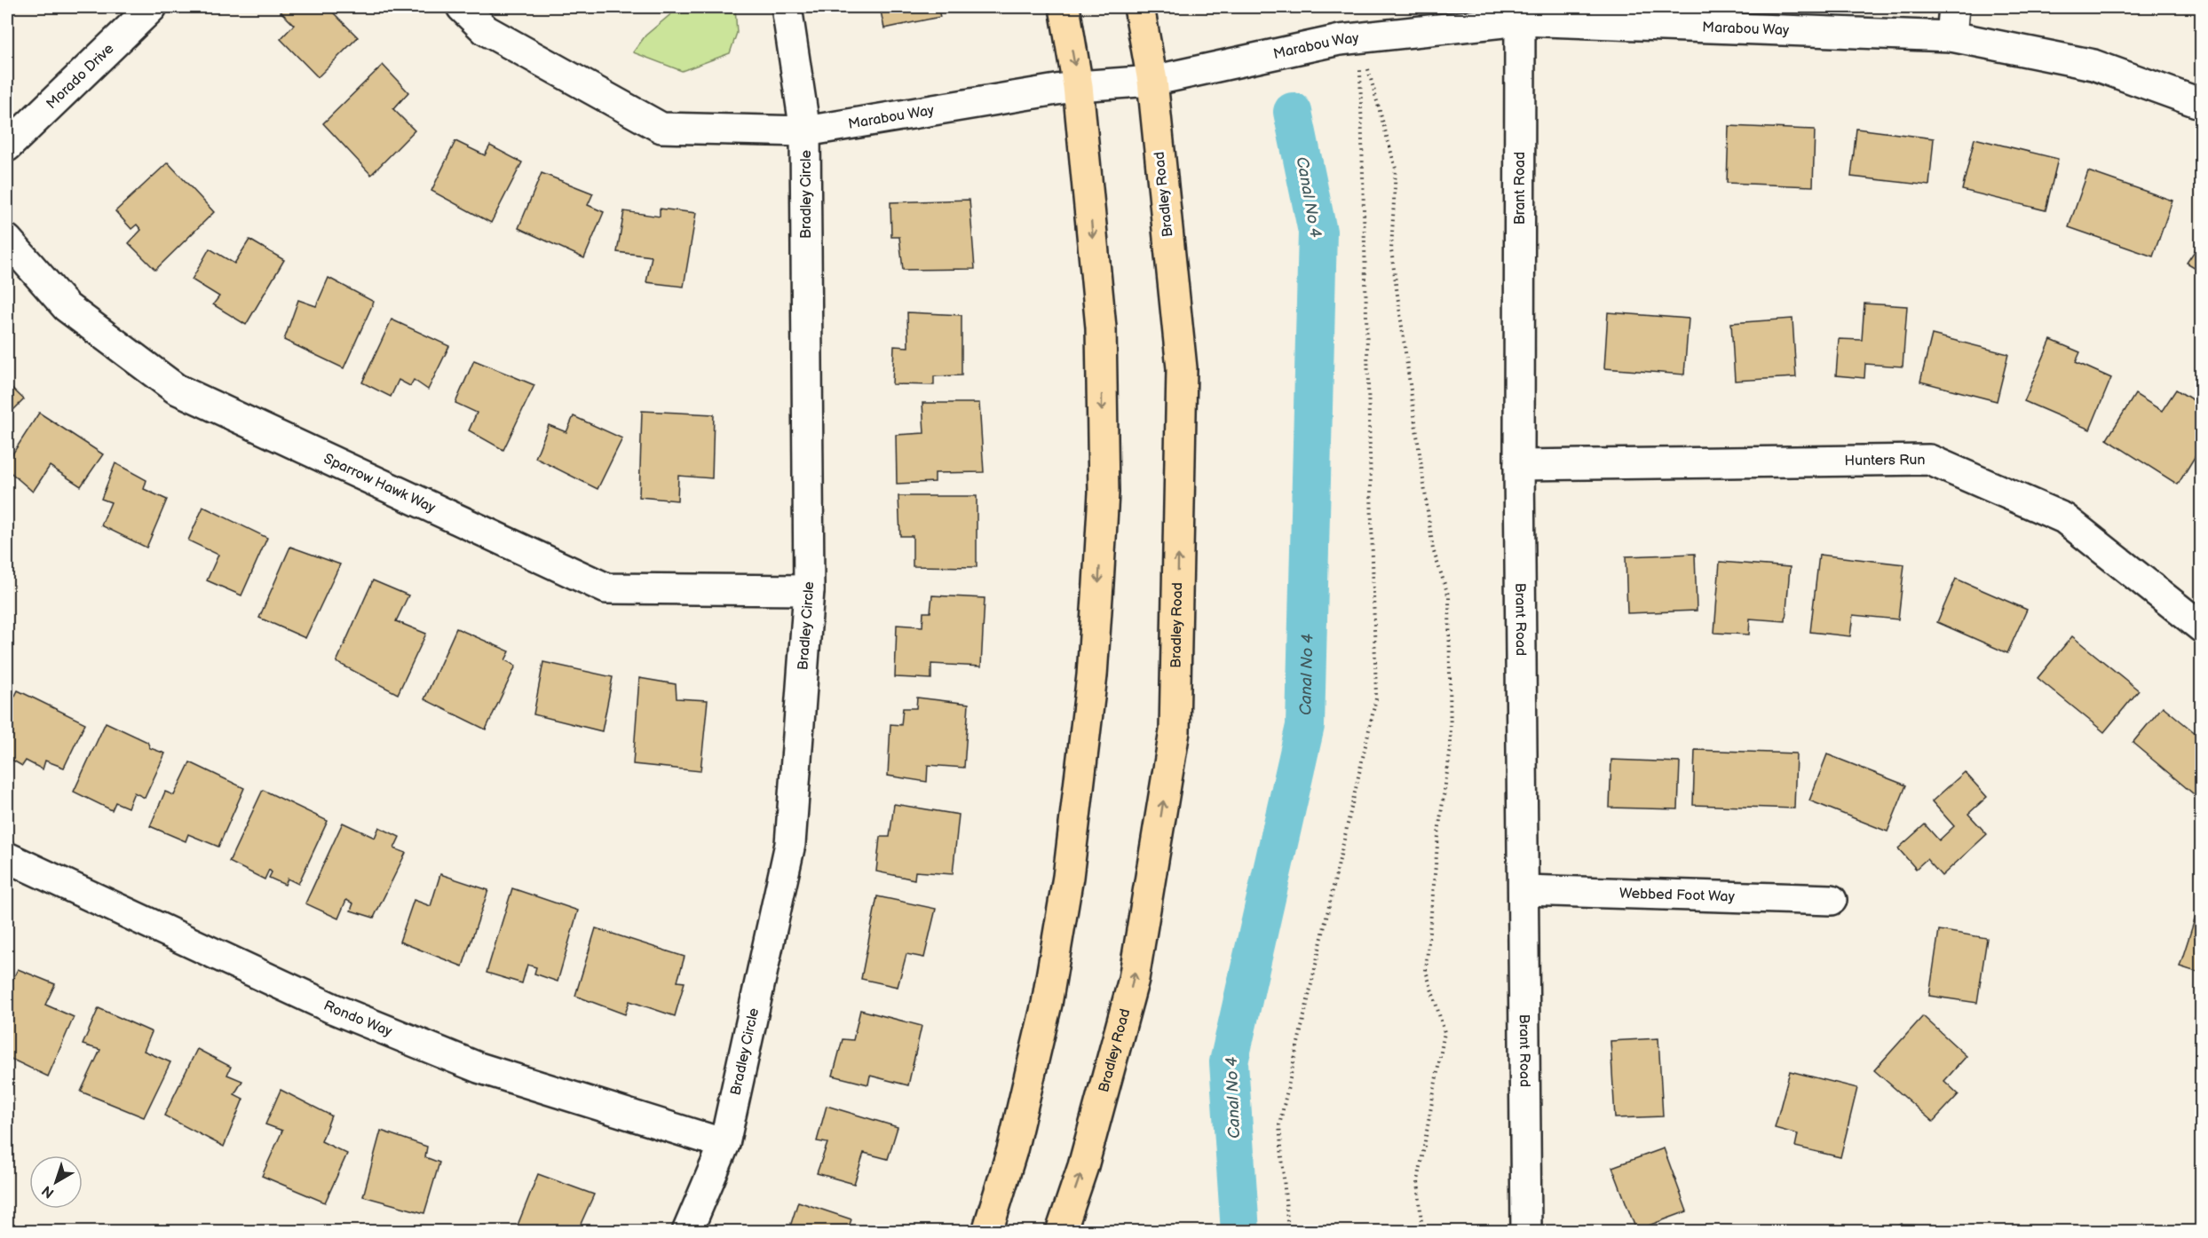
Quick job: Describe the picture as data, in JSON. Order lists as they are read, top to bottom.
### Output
{
  "streets": {
    "main road": ["Bradley Road"],
    "street": [
      "Marabou Way",
      "Morado Drive",
      "Brant Road",
      "Bradley Circle",
      "Hunters Run",
      "Sparrow Hawk Way",
      "Webbed Foot Way",
      "Rondo Way"
    ]
  },
  "crossings": [
    ["Marabou Way", "Brant Road"],
    ["Marabou Way", "Bradley Circle"],
    ["Marabou Way", "Bradley Road"],
    ["Brant Road", "Hunters Run"],
    ["Brant Road", "Webbed Foot Way"],
    ["Bradley Circle", "Sparrow Hawk Way"],
    ["Bradley Circle", "Rondo Way"]
  ],
  "water": ["Canal No 4"],
  "north": "bottom left"
}
